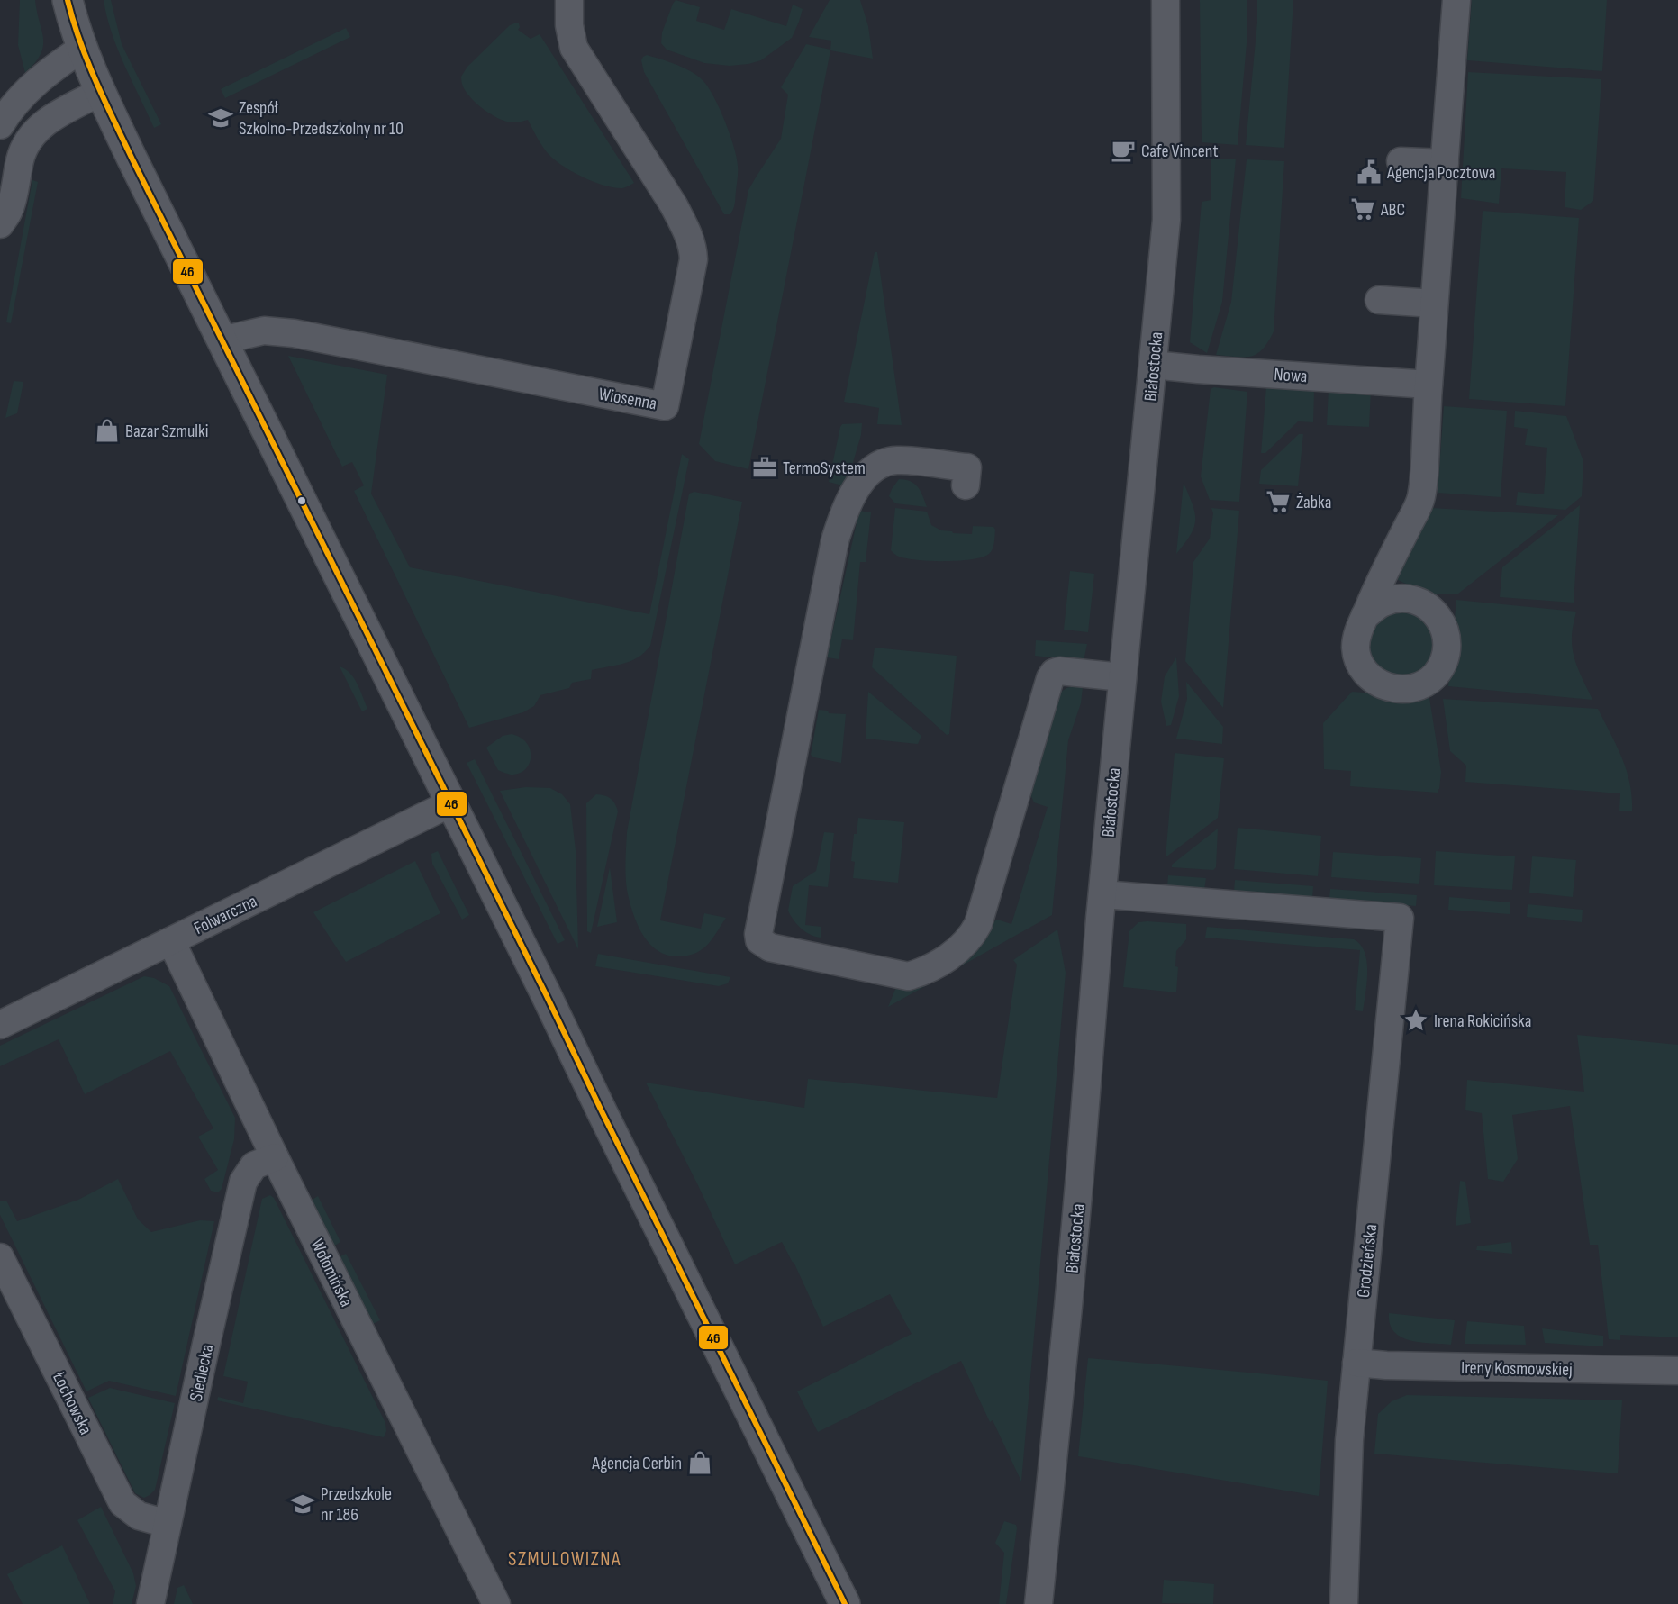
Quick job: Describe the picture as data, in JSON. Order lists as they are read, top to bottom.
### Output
{
  "streets": {
    "street": [
      "Białostocka",
      "Nowa",
      "Wiosenna",
      "Folwarczna",
      "Grodzieńska",
      "Wołomińska",
      "Ireny Kosmowskiej",
      "Siedlecka",
      "Łochowska"
    ]
  },
  "crossings": [
    ["Białostocka", "Nowa"],
    ["Białostocka", "Grodzieńska"],
    ["Folwarczna", "Wołomińska"],
    ["Grodzieńska", "Ireny Kosmowskiej"],
    ["Wołomińska", "Siedlecka"],
    ["Siedlecka", "Łochowska"]
  ],
  "districts": ["SZMULOWIZNA"],
  "places": {
    "school or university": ["Zespół Szkolno-Przedszkolny nr 10", "Przedszkole nr 186"],
    "cafe": ["Cafe Vincent"],
    "public building": ["Agencja Pocztowa"],
    "supermarket": ["ABC", "Żabka"],
    "shop": ["Bazar Szmulki", "Agencja Cerbin"],
    "office": ["TermoSystem"],
    "place": ["Irena Rokicińska"]
  },
  "lines": ["transit line 46"]
}
